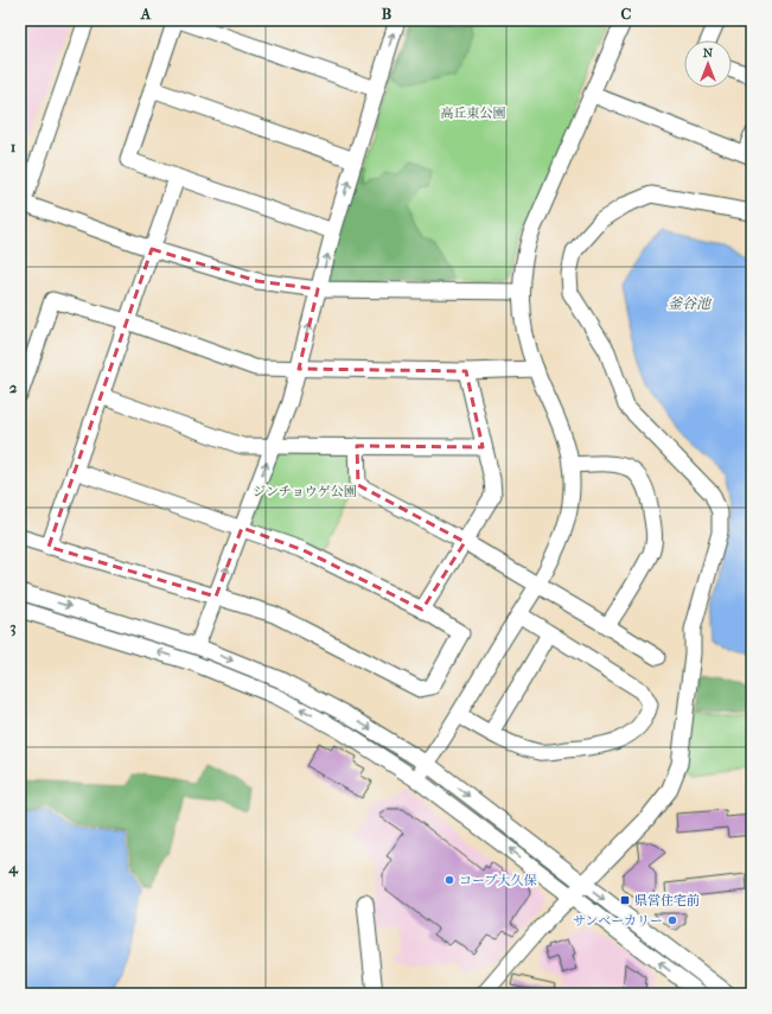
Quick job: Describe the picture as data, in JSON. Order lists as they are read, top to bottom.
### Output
{
  "water": ["釜谷池"],
  "parks": ["高丘東公園", "ジンチョウゲ公園"],
  "places": {
    "other": ["コープ大久保", "サンベーカリー"],
    "transit": ["県営住宅前"]
  },
  "north": "top",
  "grid": {
    "columns": ["A", "B", "C"],
    "rows": [
      "1",
      "2",
      "3",
      "4"
    ]
  }
}
